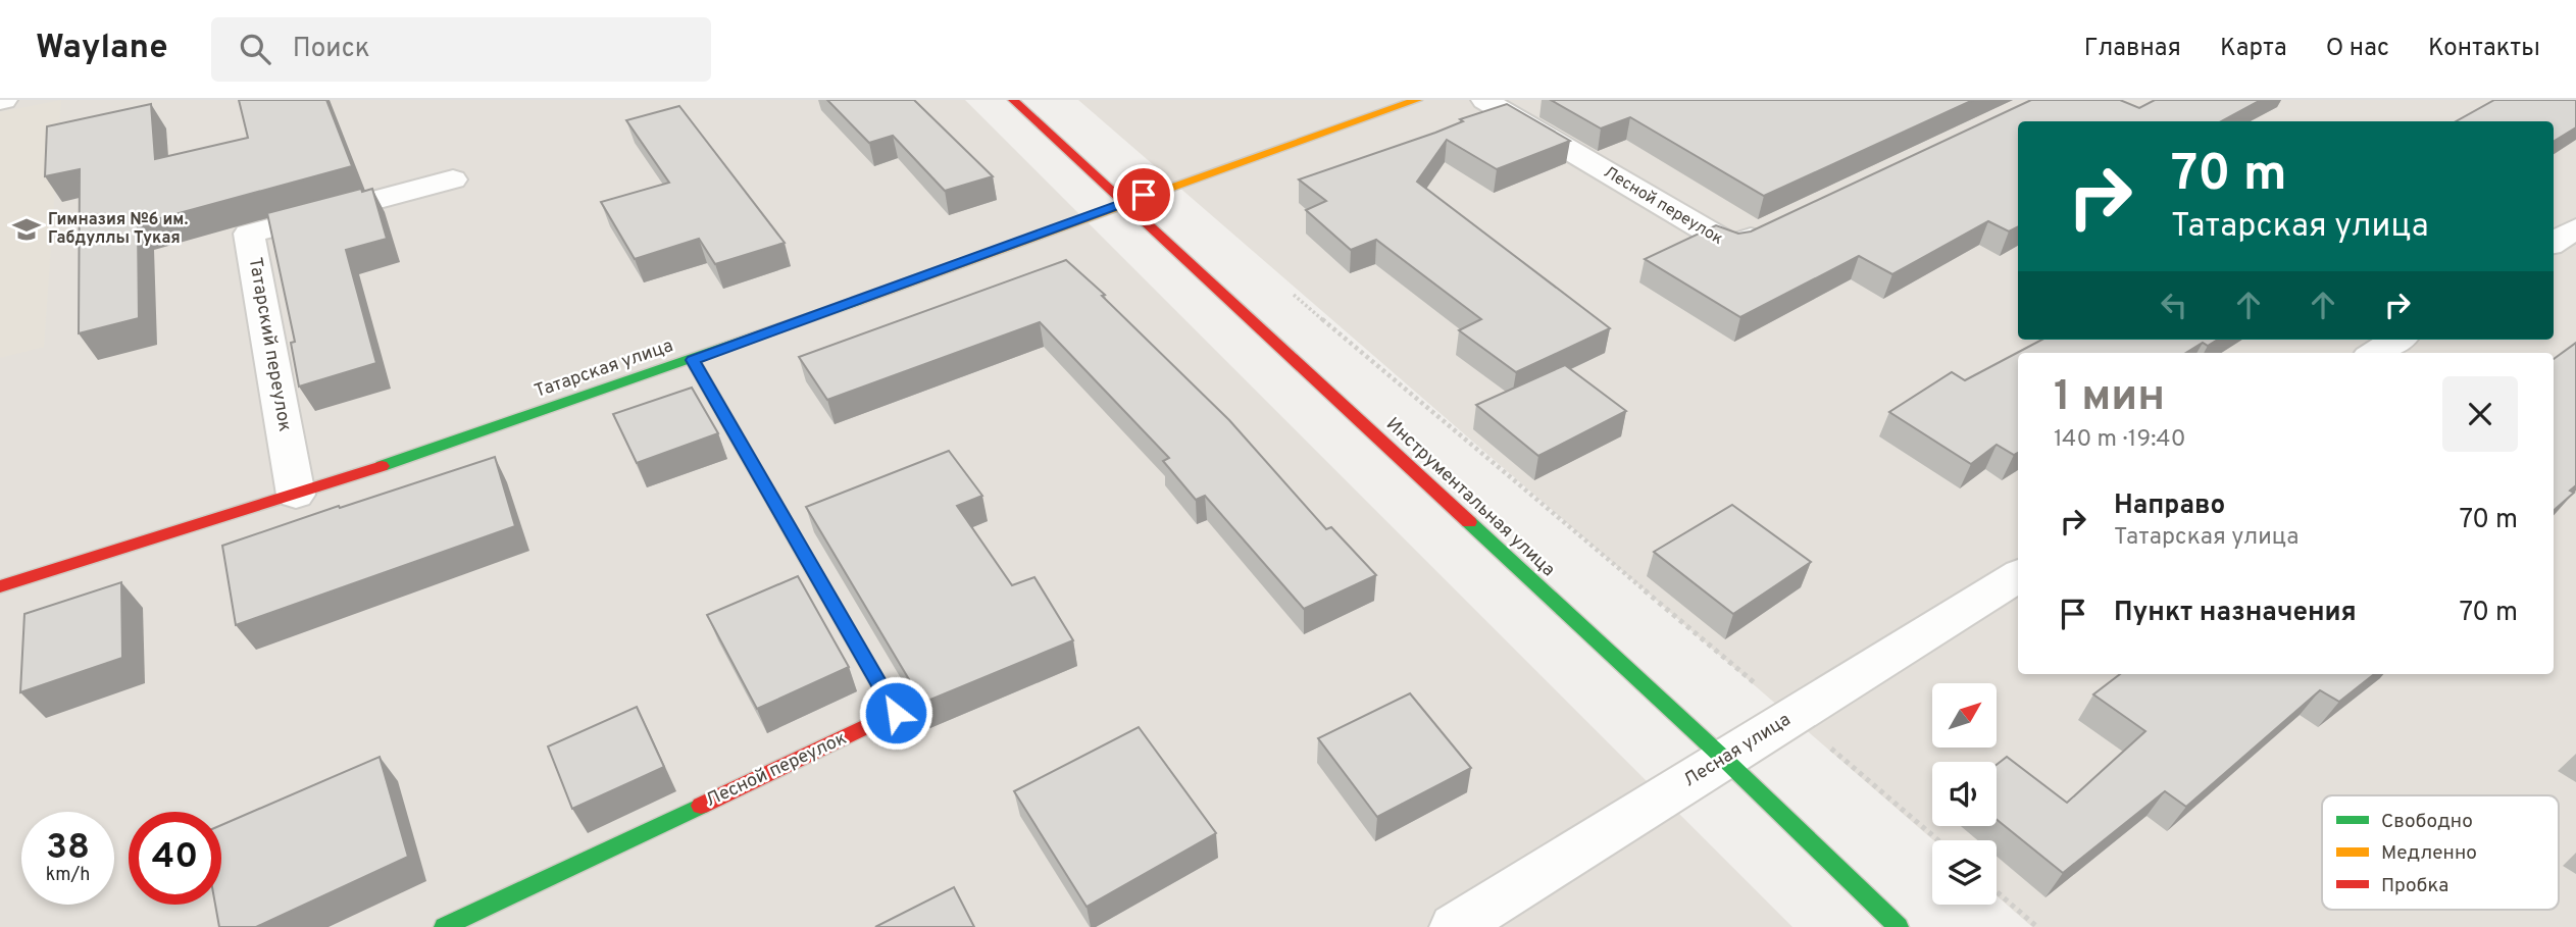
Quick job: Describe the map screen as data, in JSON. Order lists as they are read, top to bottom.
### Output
{
  "streets": {
    "street": [
      "Лесной переулок",
      "Татарский переулок",
      "Татарская улица",
      "Инструментальная улица",
      "Лесная улица"
    ]
  },
  "crossings": [
    ["Лесной переулок", "Татарская улица"],
    ["Татарский переулок", "Татарская улица"],
    ["Татарская улица", "Инструментальная улица"],
    ["Инструментальная улица", "Лесная улица"]
  ],
  "places": {
    "school or university": ["Гимназия №6 им. Габдуллы Тукая"]
  },
  "legend": ["Свободно", "Медленно", "Пробка"],
  "north": "top right",
  "page": {
    "header": "Waylane",
    "search": "Поиск",
    "nav": [
      "Главная",
      "Карта",
      "О нас",
      "Контакты"
    ],
    "turn": ["70 m", "Татарская улица"],
    "heading": ["1 мин", "140 m · 19:40"],
    "list": [
      {
        "name": "Направо",
        "note": "Татарская улица",
        "value": "70 m"
      },
      {
        "name": "Пункт назначения",
        "value": "70 m"
      }
    ],
    "speed": "38 km/h",
    "limit": "40"
  }
}
